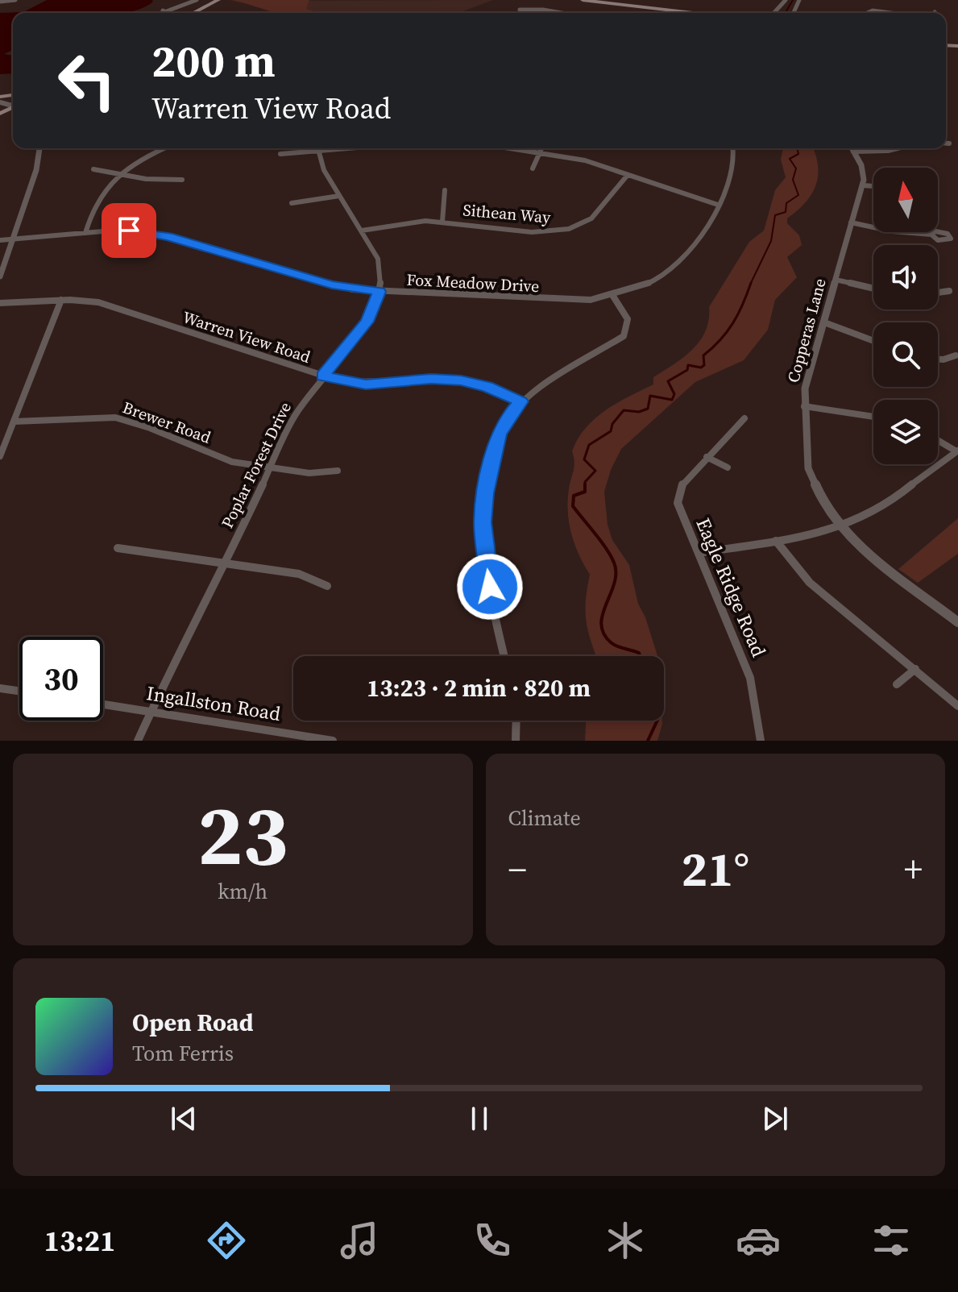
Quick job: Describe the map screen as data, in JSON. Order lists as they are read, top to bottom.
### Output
{
  "streets": {
    "street": [
      "Sithean Way",
      "Fox Meadow Drive",
      "Copperas Lane",
      "Warren View Road",
      "Brewer Road",
      "Poplar Forest Drive",
      "Eagle Ridge Road",
      "Ingallston Road"
    ]
  },
  "crossings": [
    ["Sithean Way", "Poplar Forest Drive"],
    ["Fox Meadow Drive", "Poplar Forest Drive"],
    ["Warren View Road", "Poplar Forest Drive"],
    ["Brewer Road", "Poplar Forest Drive"],
    ["Poplar Forest Drive", "Ingallston Road"]
  ],
  "north": "top",
  "page": {
    "turn": ["200 m", "Warren View Road"],
    "limit": "30",
    "trip": "13:23 · 2 min · 820 m",
    "tile": [
      ["23", "km/h"],
      "Climate"
    ],
    "heat": ["−", "21°", "+"],
    "song": ["Open Road", "Tom Ferris"],
    "tabs": "13:21"
  }
}
